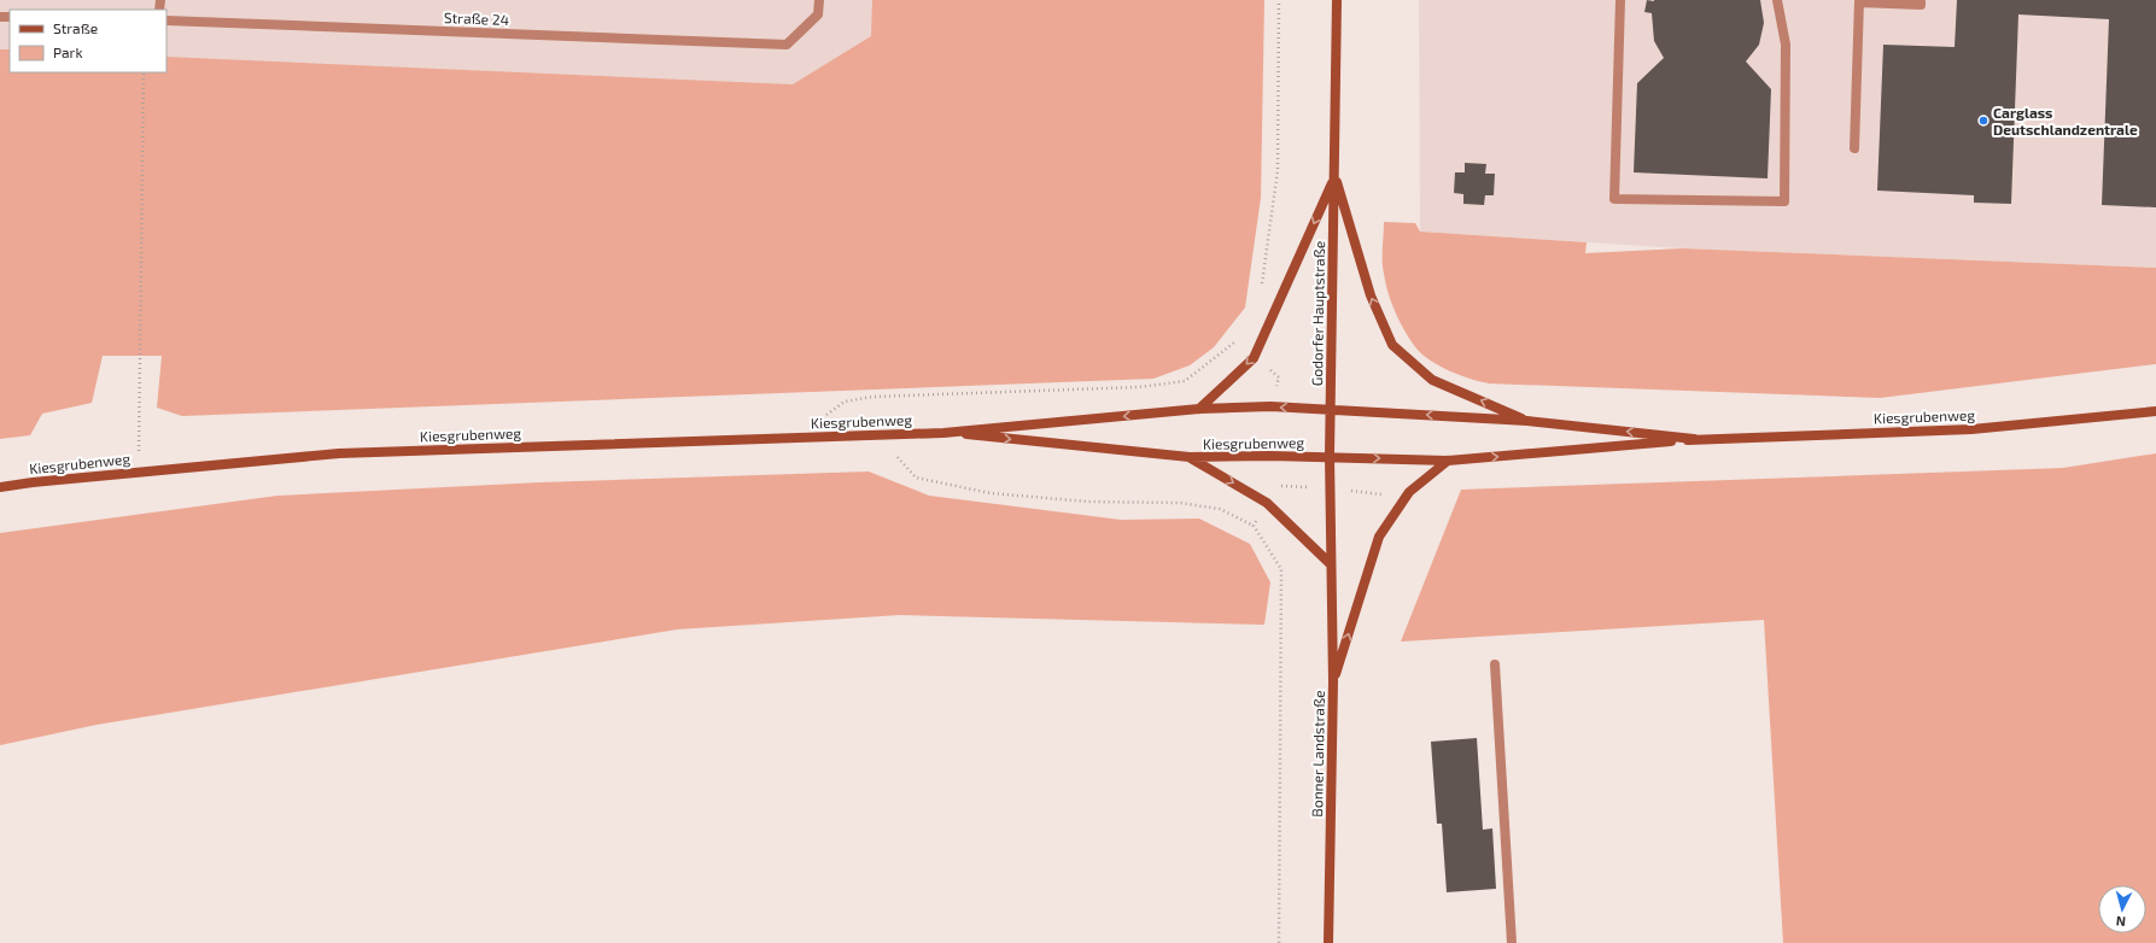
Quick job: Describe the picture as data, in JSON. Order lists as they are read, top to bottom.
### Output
{
  "streets": {
    "main road": ["Godorfer Hauptstraße", "Kiesgrubenweg", "Bonner Landstraße"],
    "lane": ["Straße 24"]
  },
  "crossings": [
    ["Godorfer Hauptstraße", "Kiesgrubenweg"],
    ["Godorfer Hauptstraße", "Bonner Landstraße"],
    ["Kiesgrubenweg", "Bonner Landstraße"]
  ],
  "one_way": ["Godorfer Hauptstraße"],
  "places": ["Carglass Deutschlandzentrale"],
  "legend": ["Straße", "Park"],
  "north": "bottom"
}
